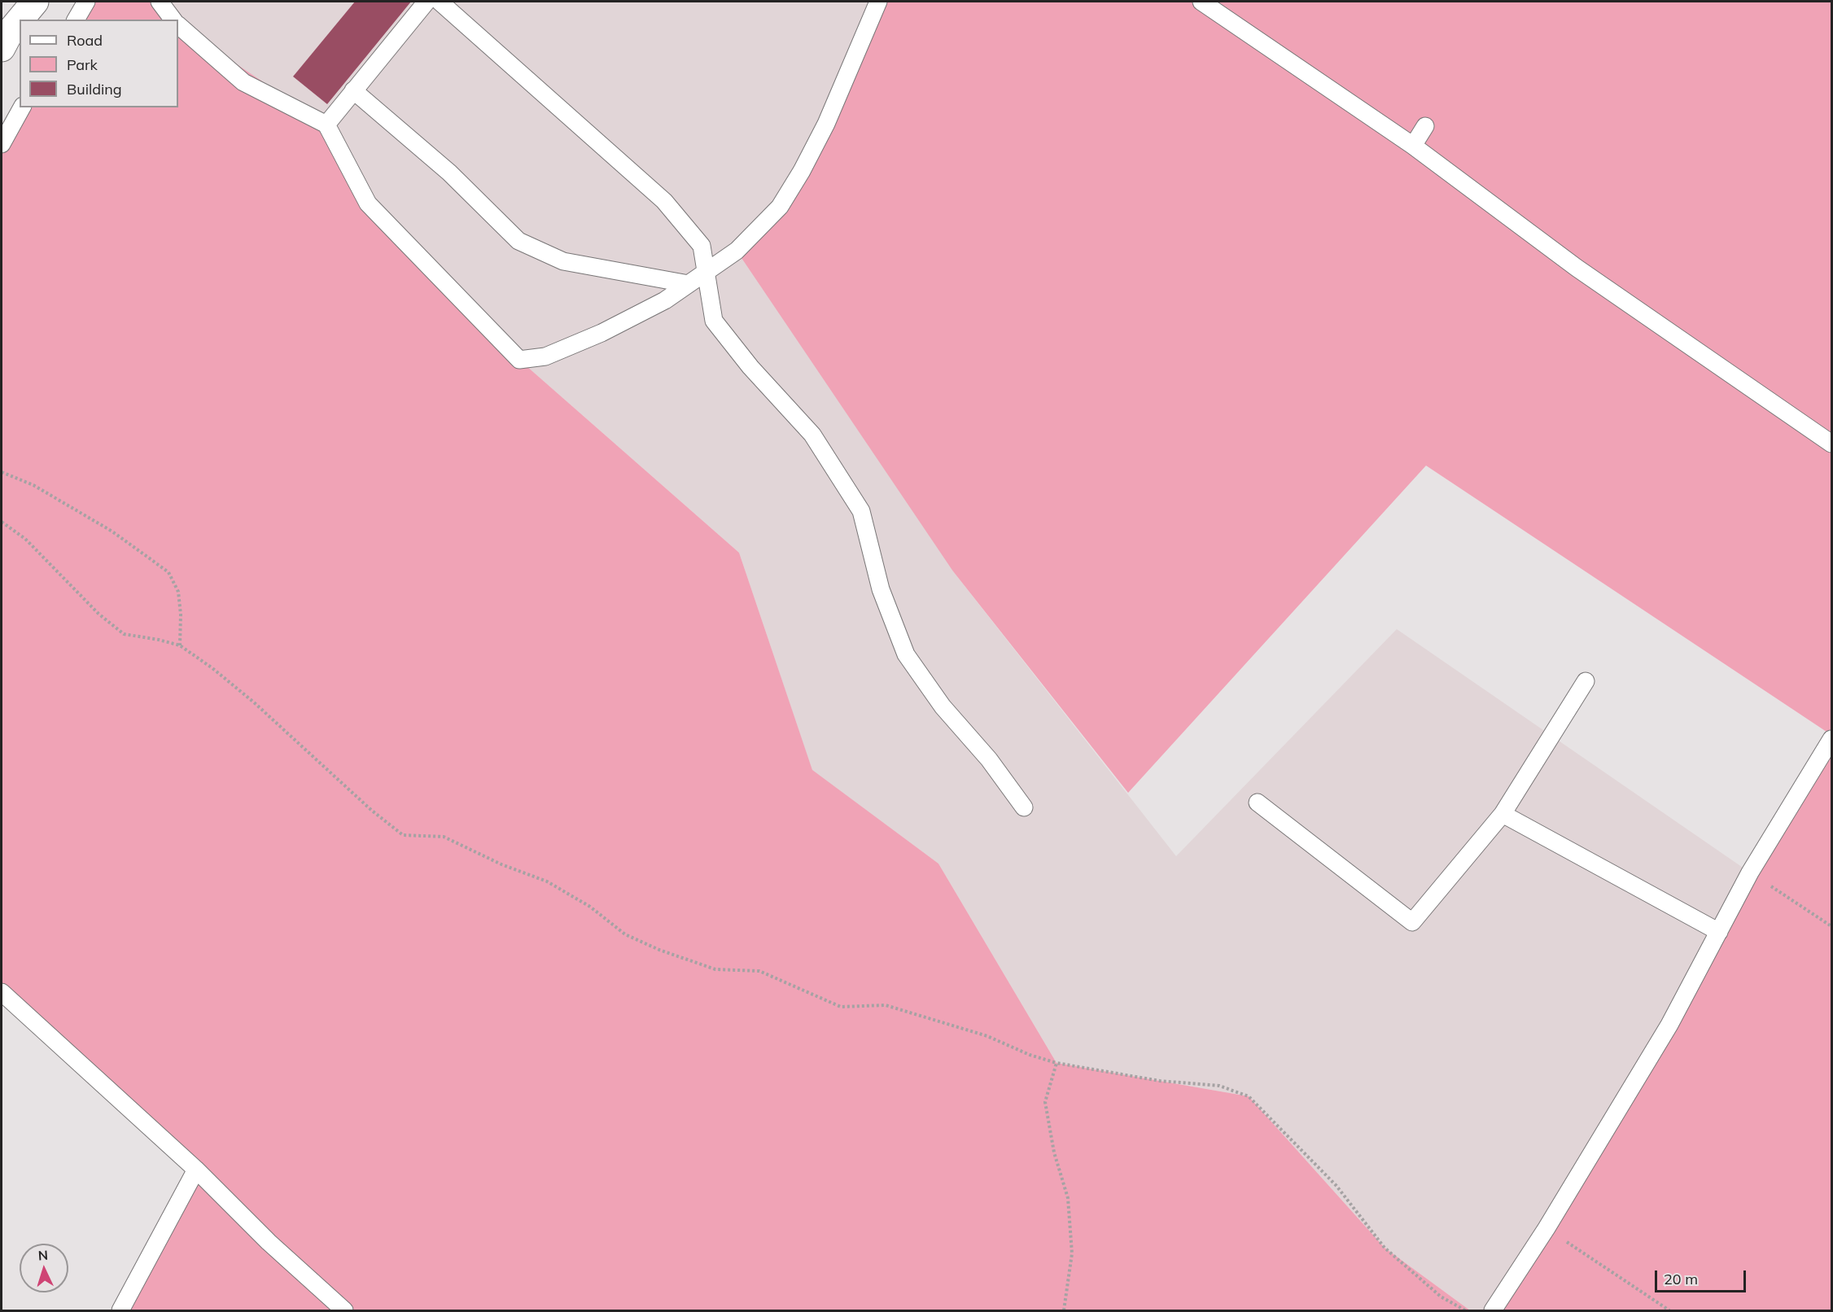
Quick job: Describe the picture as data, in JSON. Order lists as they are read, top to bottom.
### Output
{
  "legend": ["Road", "Park", "Building"],
  "scale_bar": "20 m",
  "north": "top"
}
